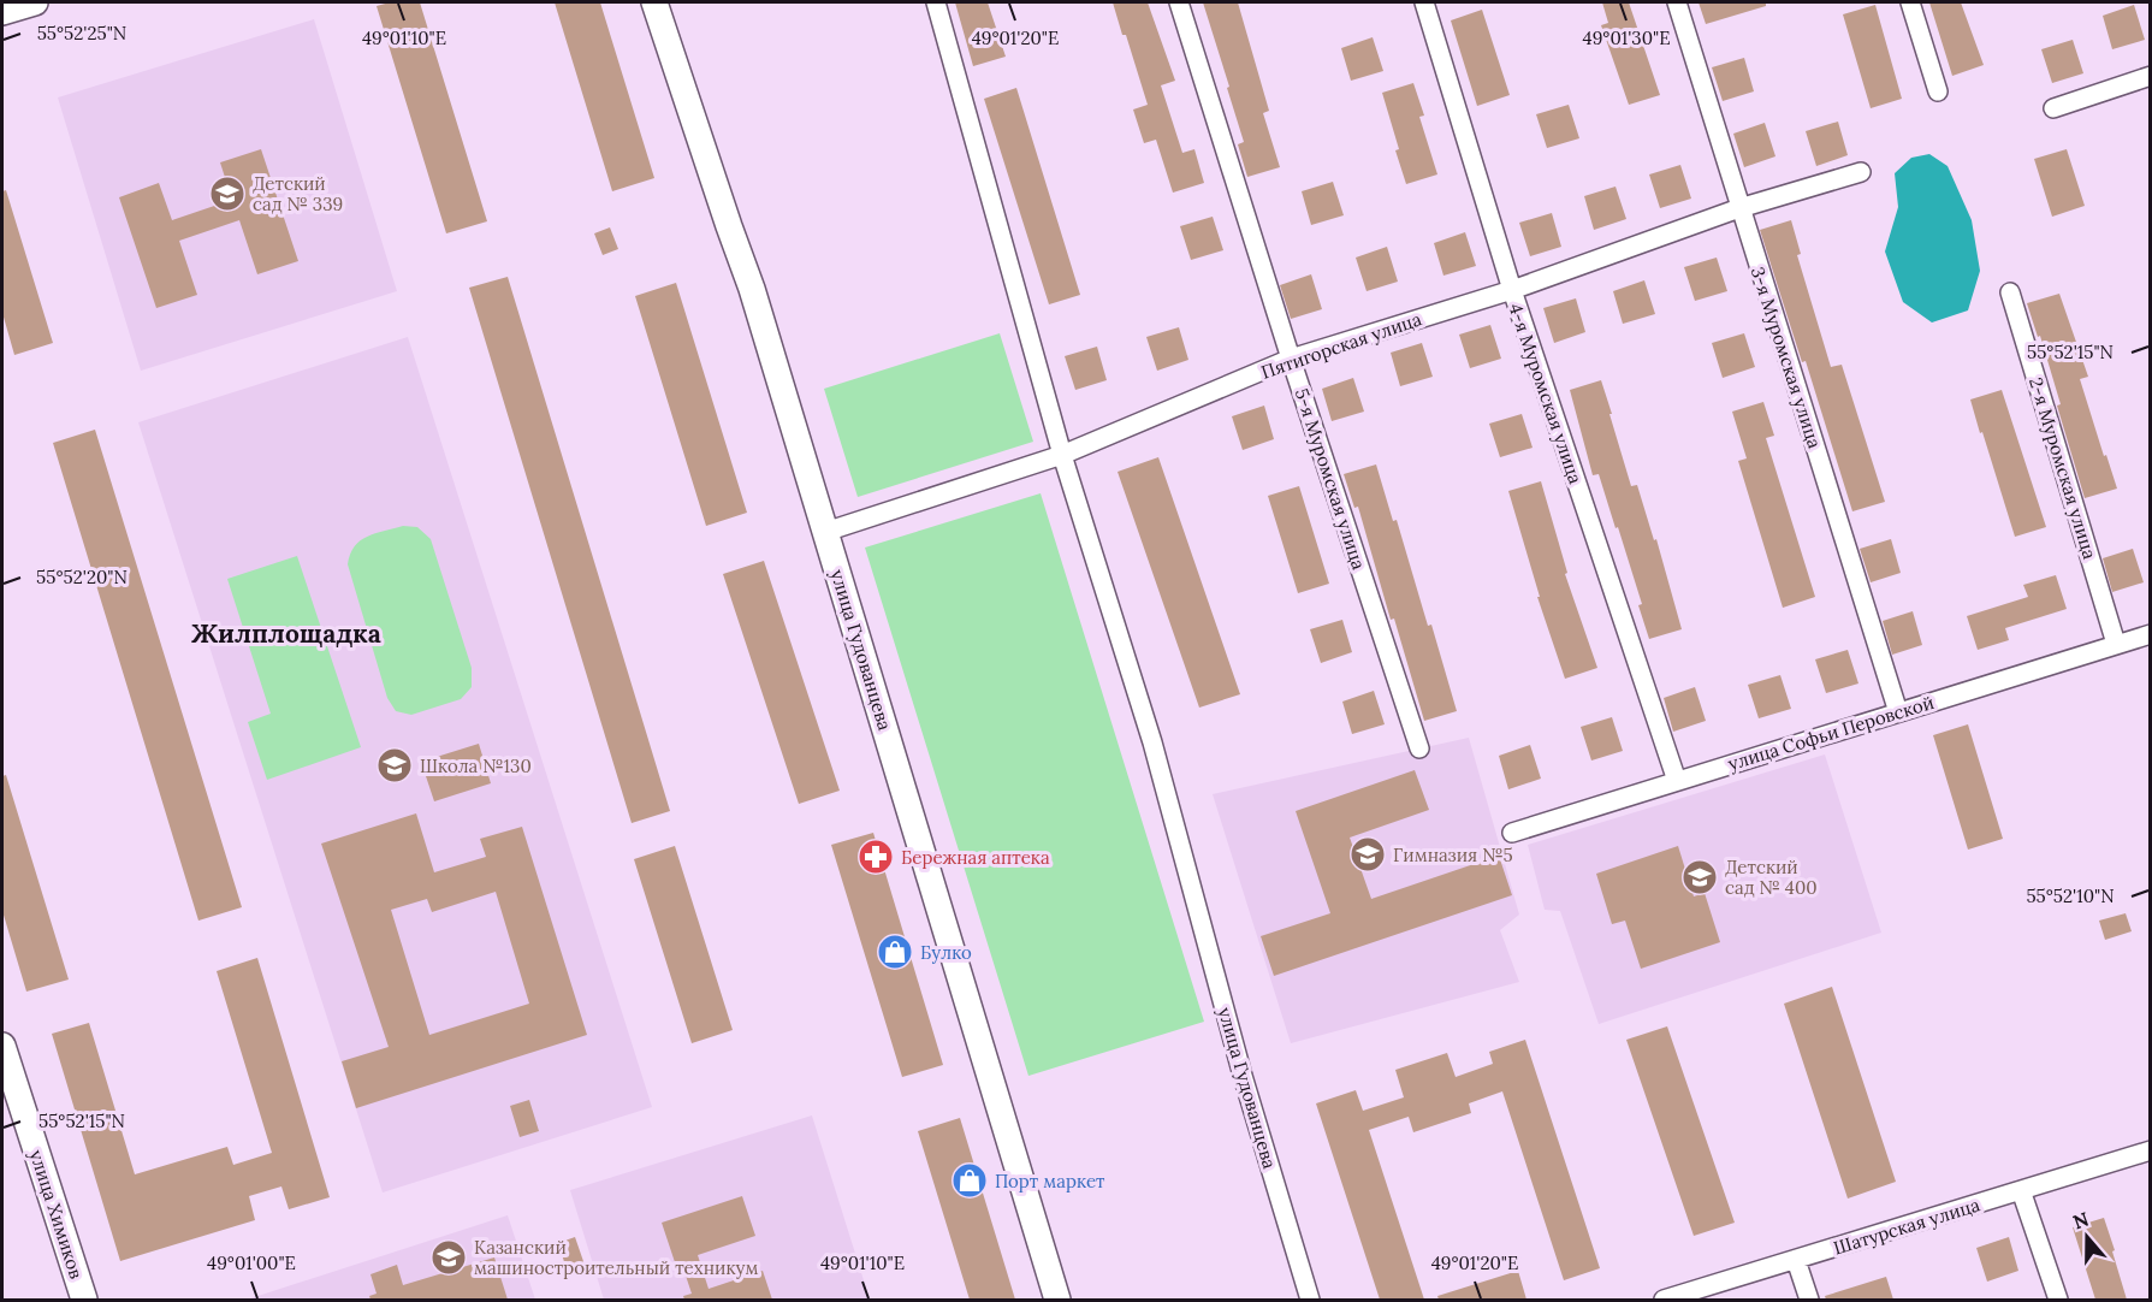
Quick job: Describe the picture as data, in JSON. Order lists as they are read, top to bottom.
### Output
{
  "streets": {
    "street": [
      "Пятигорская улица",
      "3-я Муромская улица",
      "4-я Муромская улица",
      "2-я Муромская улица",
      "5-я Муромская улица",
      "улица Гудованцева",
      "улица Софьи Перовской",
      "улица Химиков",
      "Шатурская улица"
    ]
  },
  "crossings": [
    ["Пятигорская улица", "3-я Муромская улица"],
    ["Пятигорская улица", "4-я Муромская улица"],
    ["Пятигорская улица", "5-я Муромская улица"],
    ["Пятигорская улица", "улица Гудованцева"],
    ["3-я Муромская улица", "улица Софьи Перовской"],
    ["4-я Муромская улица", "улица Софьи Перовской"],
    ["2-я Муромская улица", "улица Софьи Перовской"]
  ],
  "districts": ["Жилплощадка"],
  "places": {
    "school or university": [
      "Детский сад № 339",
      "Школа №130",
      "Гимназия №5",
      "Детский сад № 400",
      "Казанский машиностроительный техникум"
    ],
    "pharmacy": ["Бережная аптека"],
    "shop": ["Булко", "Порт маркет"]
  },
  "north": "top",
  "coordinates": [
    "55°52'25\"N",
    "49°01'20\"E",
    "49°01'30\"E",
    "49°01'10\"E",
    "55°52'15\"N",
    "55°52'20\"N",
    "55°52'10\"N",
    "49°01'00\"E"
  ]
}
